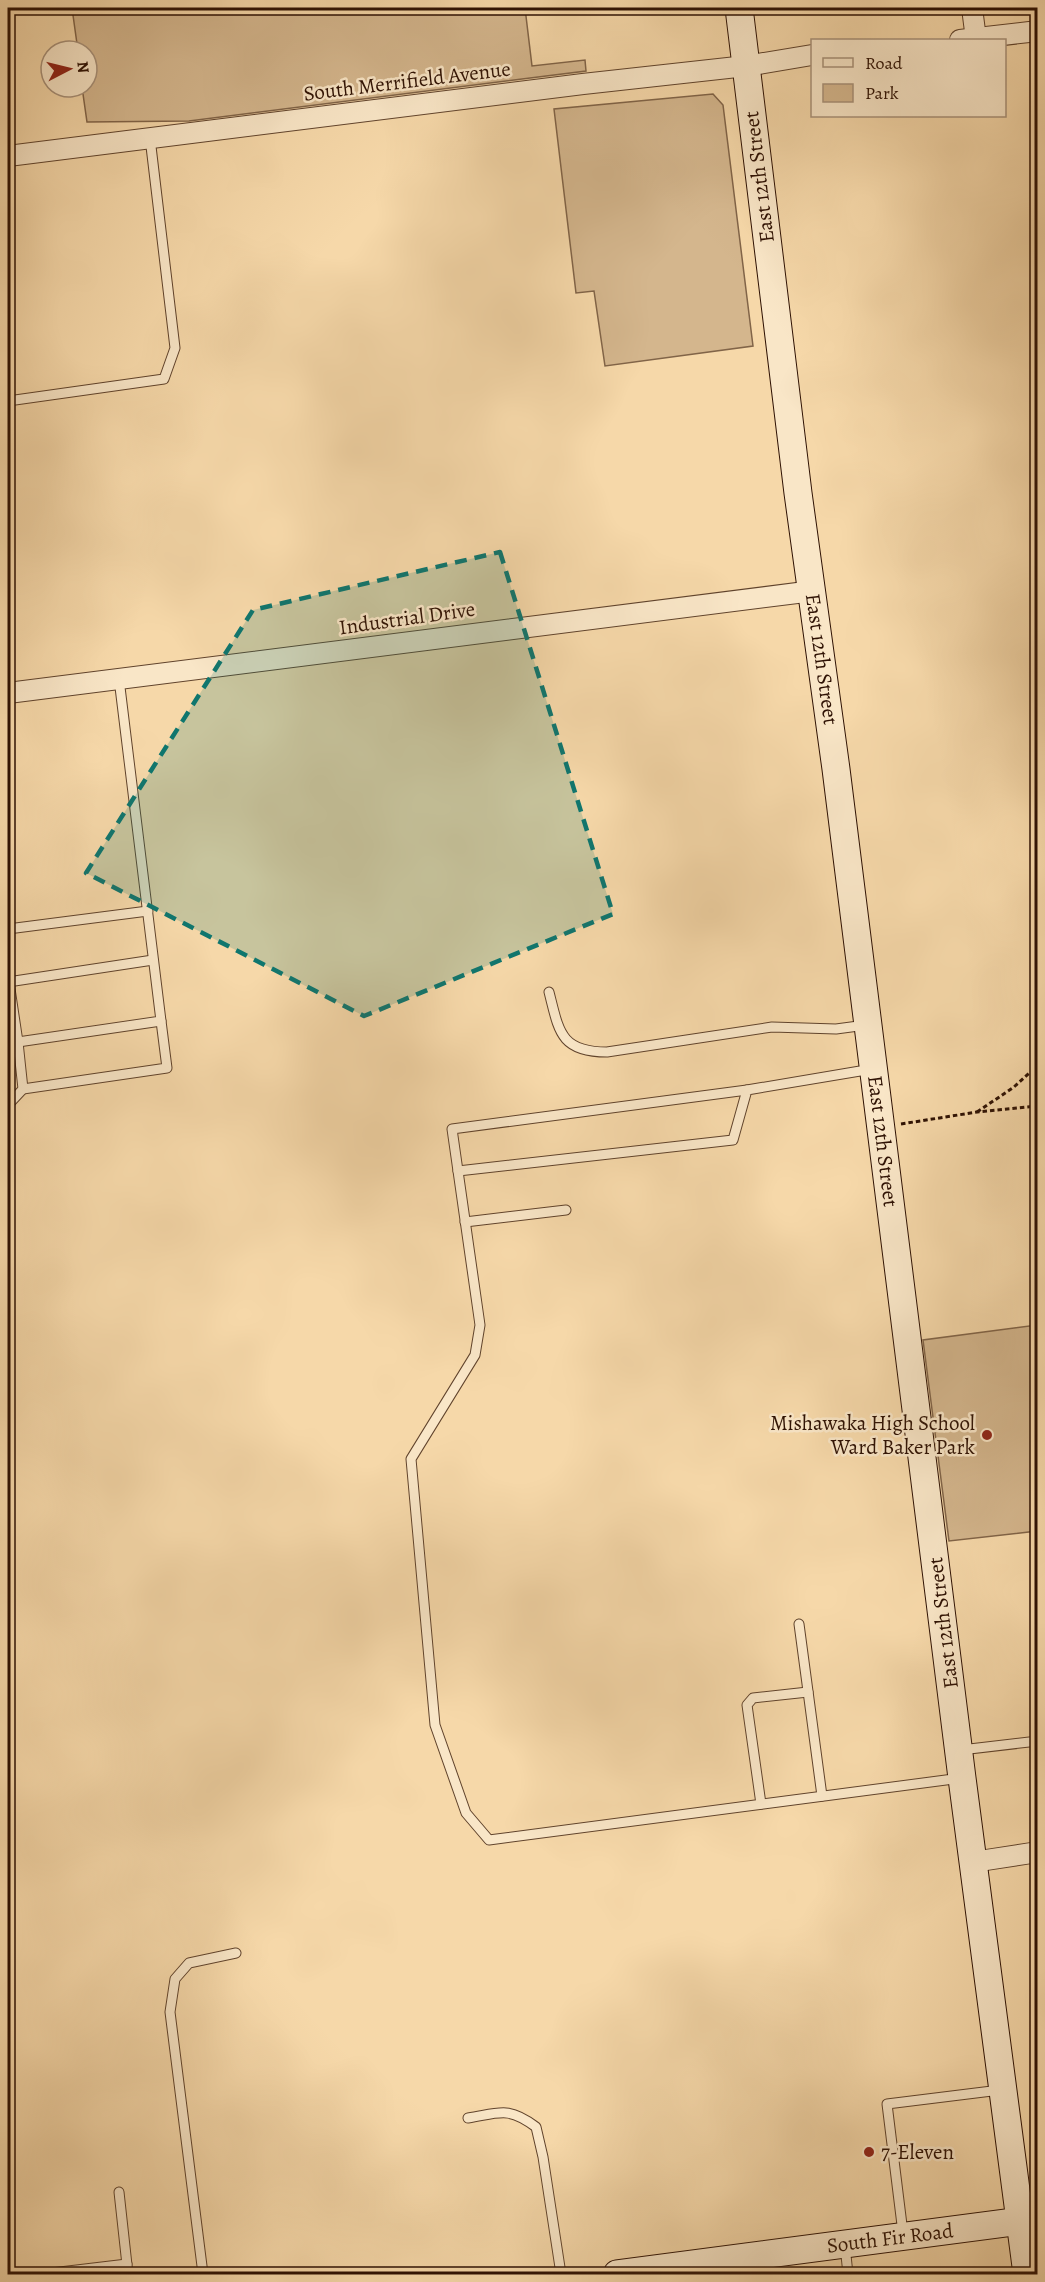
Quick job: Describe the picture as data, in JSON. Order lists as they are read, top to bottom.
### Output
{
  "streets": {
    "street": [
      "South Merrifield Avenue",
      "East 12th Street",
      "Industrial Drive",
      "South Fir Road"
    ]
  },
  "crossings": [
    ["South Merrifield Avenue", "East 12th Street"],
    ["East 12th Street", "Industrial Drive"],
    ["East 12th Street", "South Fir Road"]
  ],
  "places": ["Mishawaka High School Ward Baker Park", "7-Eleven"],
  "legend": ["Road", "Park"],
  "north": "right"
}
